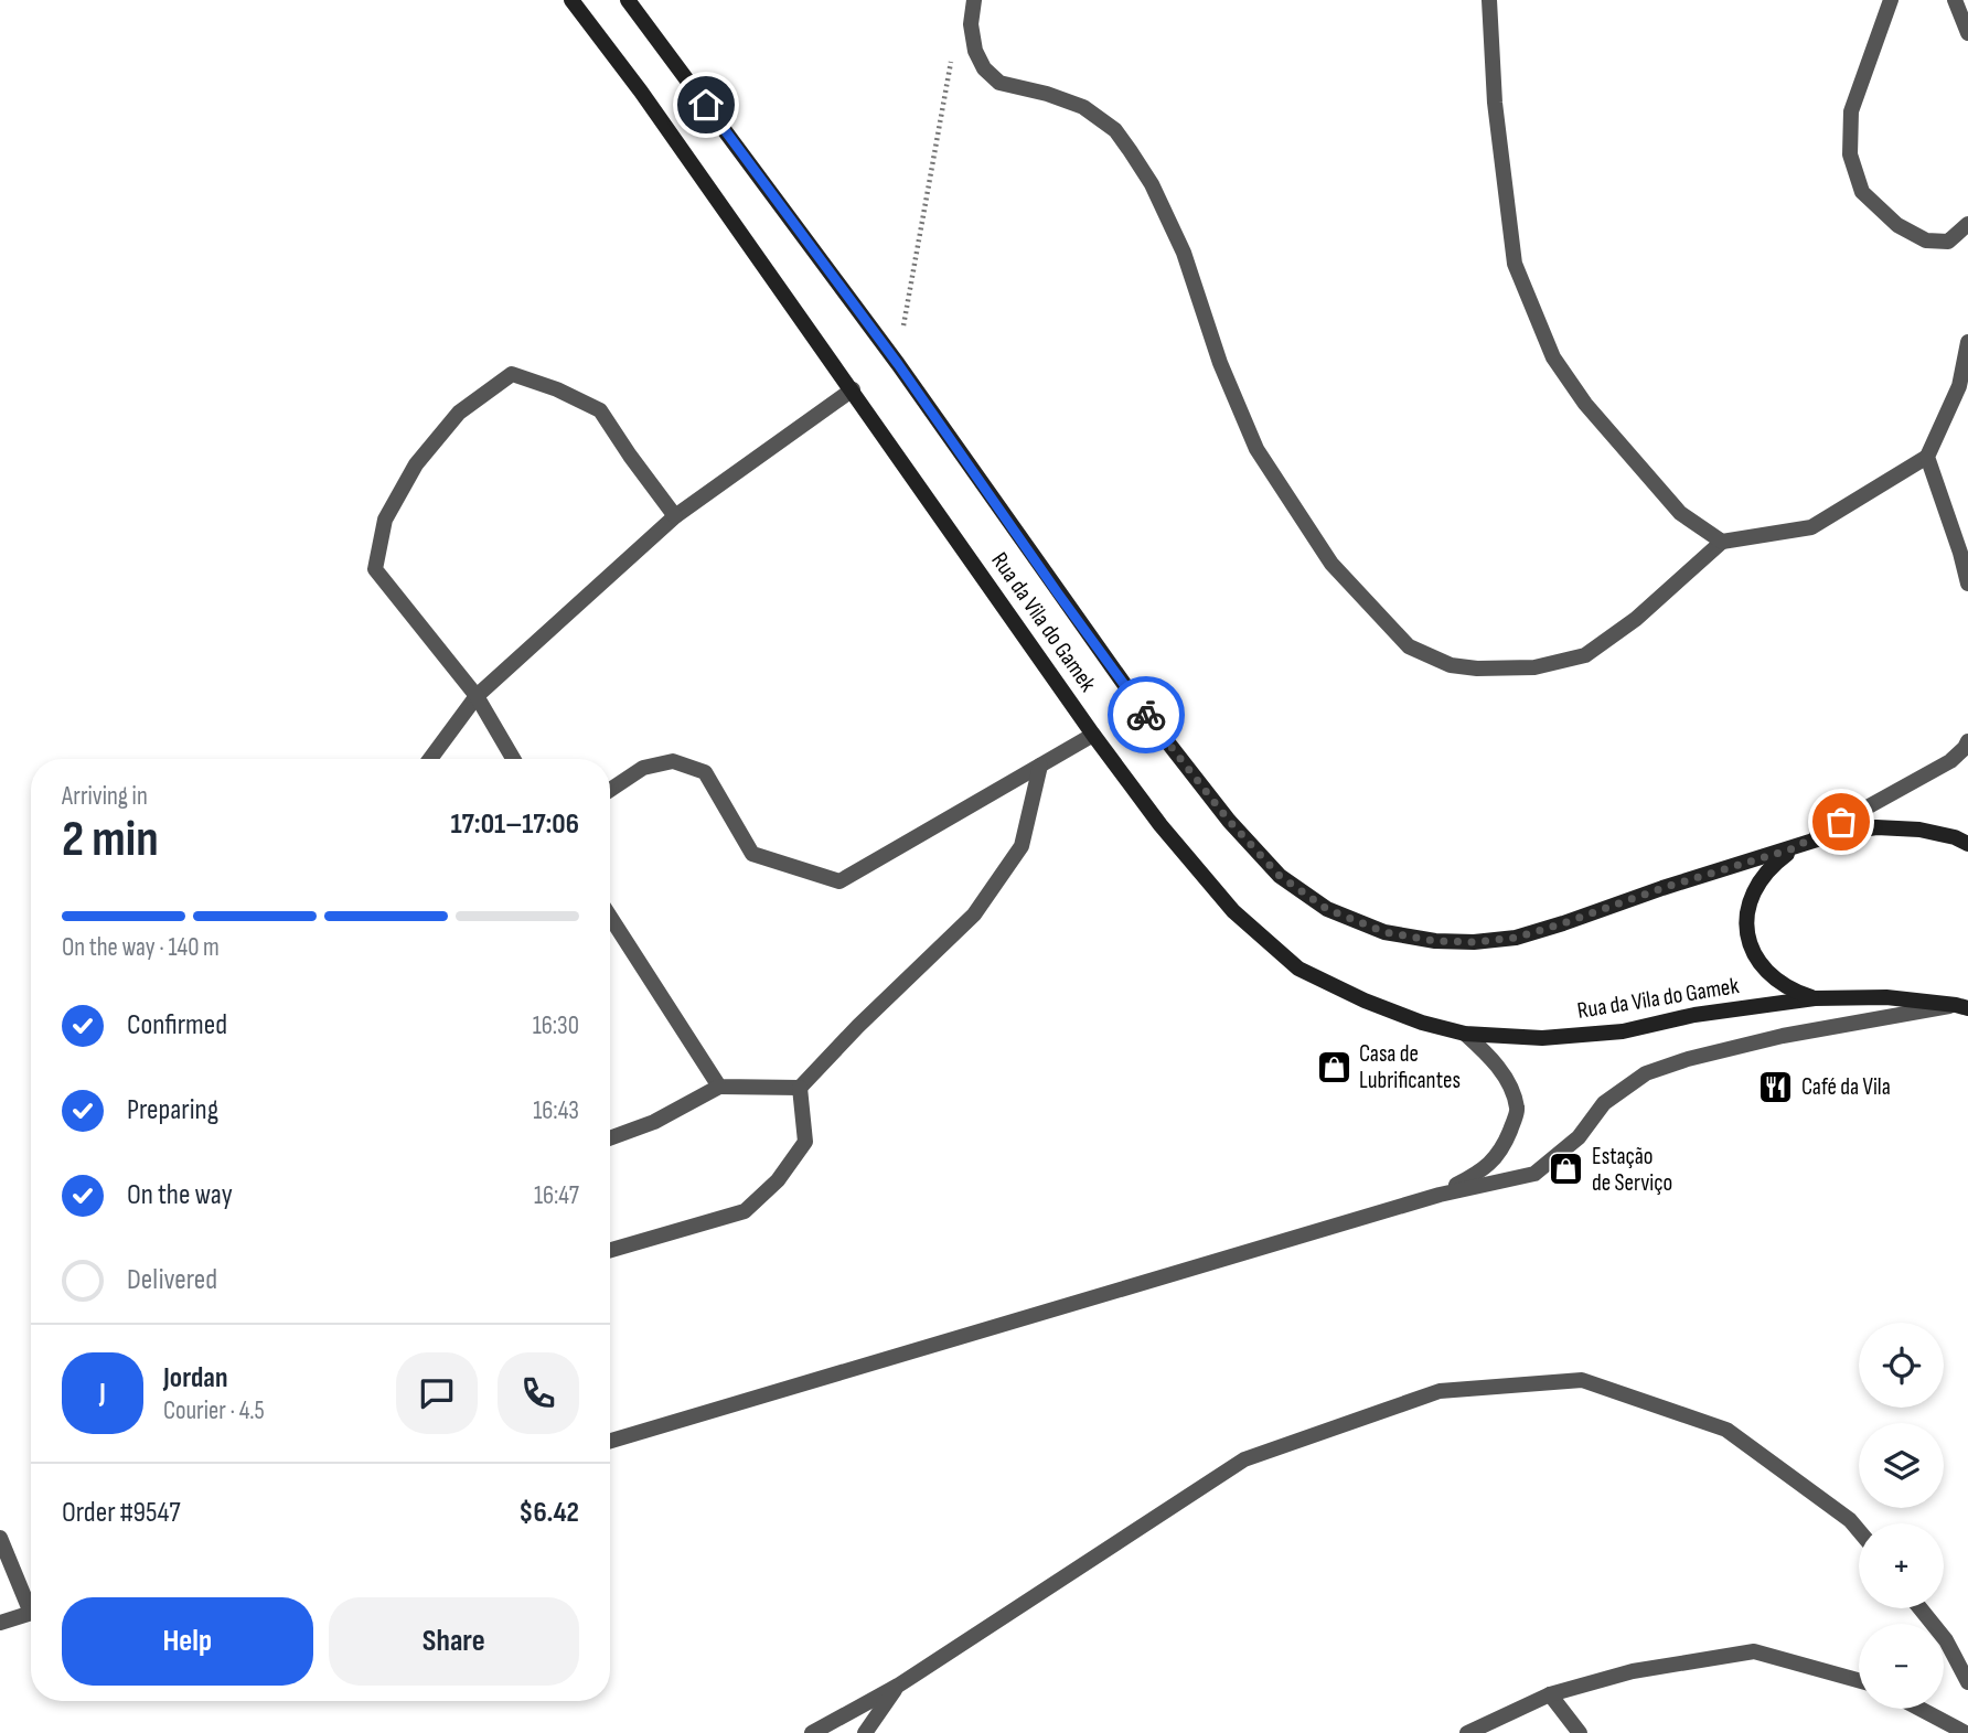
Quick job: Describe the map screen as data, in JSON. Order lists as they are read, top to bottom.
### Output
{
  "streets": {
    "main road": ["Rua da Vila do Gamek"]
  },
  "places": {
    "shop": ["Casa de Lubrificantes", "Estação de Serviço"],
    "restaurant": ["Café da Vila"]
  },
  "page": {
    "heading": ["2 min", "Arriving in", "17:01–17:06"],
    "panel": [
      "Jordan",
      "Courier · 4.5",
      "Order #9547",
      "$6.42"
    ],
    "bar": "On the way · 140 m",
    "list": [
      ["Confirmed", "16:30"],
      ["Preparing", "16:43"],
      ["On the way", "16:47"],
      "Delivered"
    ],
    "map_buttons": ["+", "−"],
    "round": "J",
    "buttons": ["Help", "Share"]
  }
}
